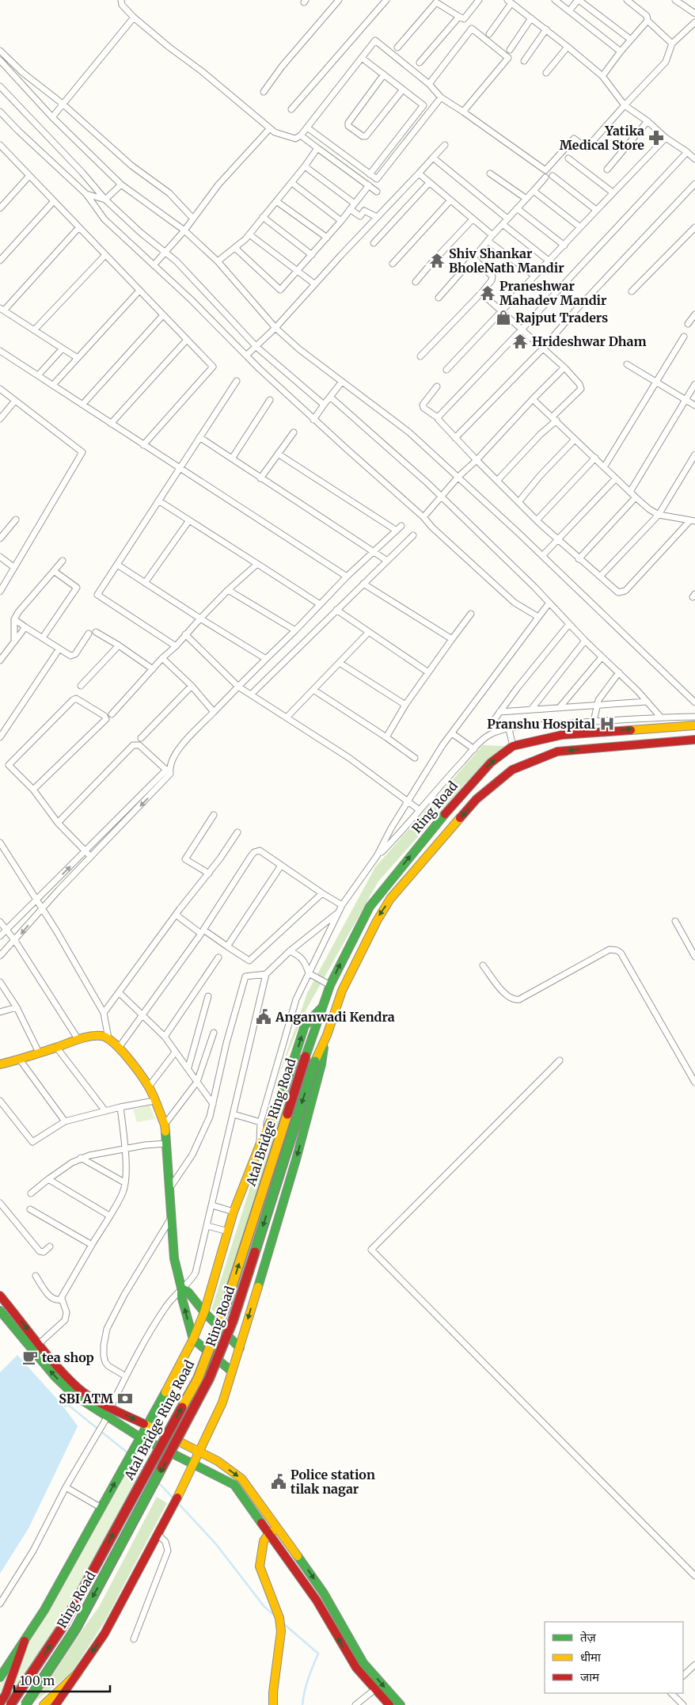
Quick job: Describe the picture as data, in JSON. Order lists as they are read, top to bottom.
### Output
{
  "streets": {
    "main road": ["Ring Road", "Atal Bridge Ring Road"]
  },
  "crossings": [
    ["Ring Road", "Atal Bridge Ring Road"]
  ],
  "places": {
    "pharmacy": ["Yatika Medical Store"],
    "temple": ["Shiv Shankar BholeNath Mandir", "Praneshwar Mahadev Mandir", "Hrideshwar Dham"],
    "shop": ["Rajput Traders"],
    "hospital": ["Pranshu Hospital"],
    "public building": ["Anganwadi Kendra", "Police station tilak nagar"],
    "cafe": ["tea shop"],
    "bank": ["SBI ATM"]
  },
  "legend": ["तेज़", "धीमा", "जाम"],
  "scale_bar": "100 m"
}
